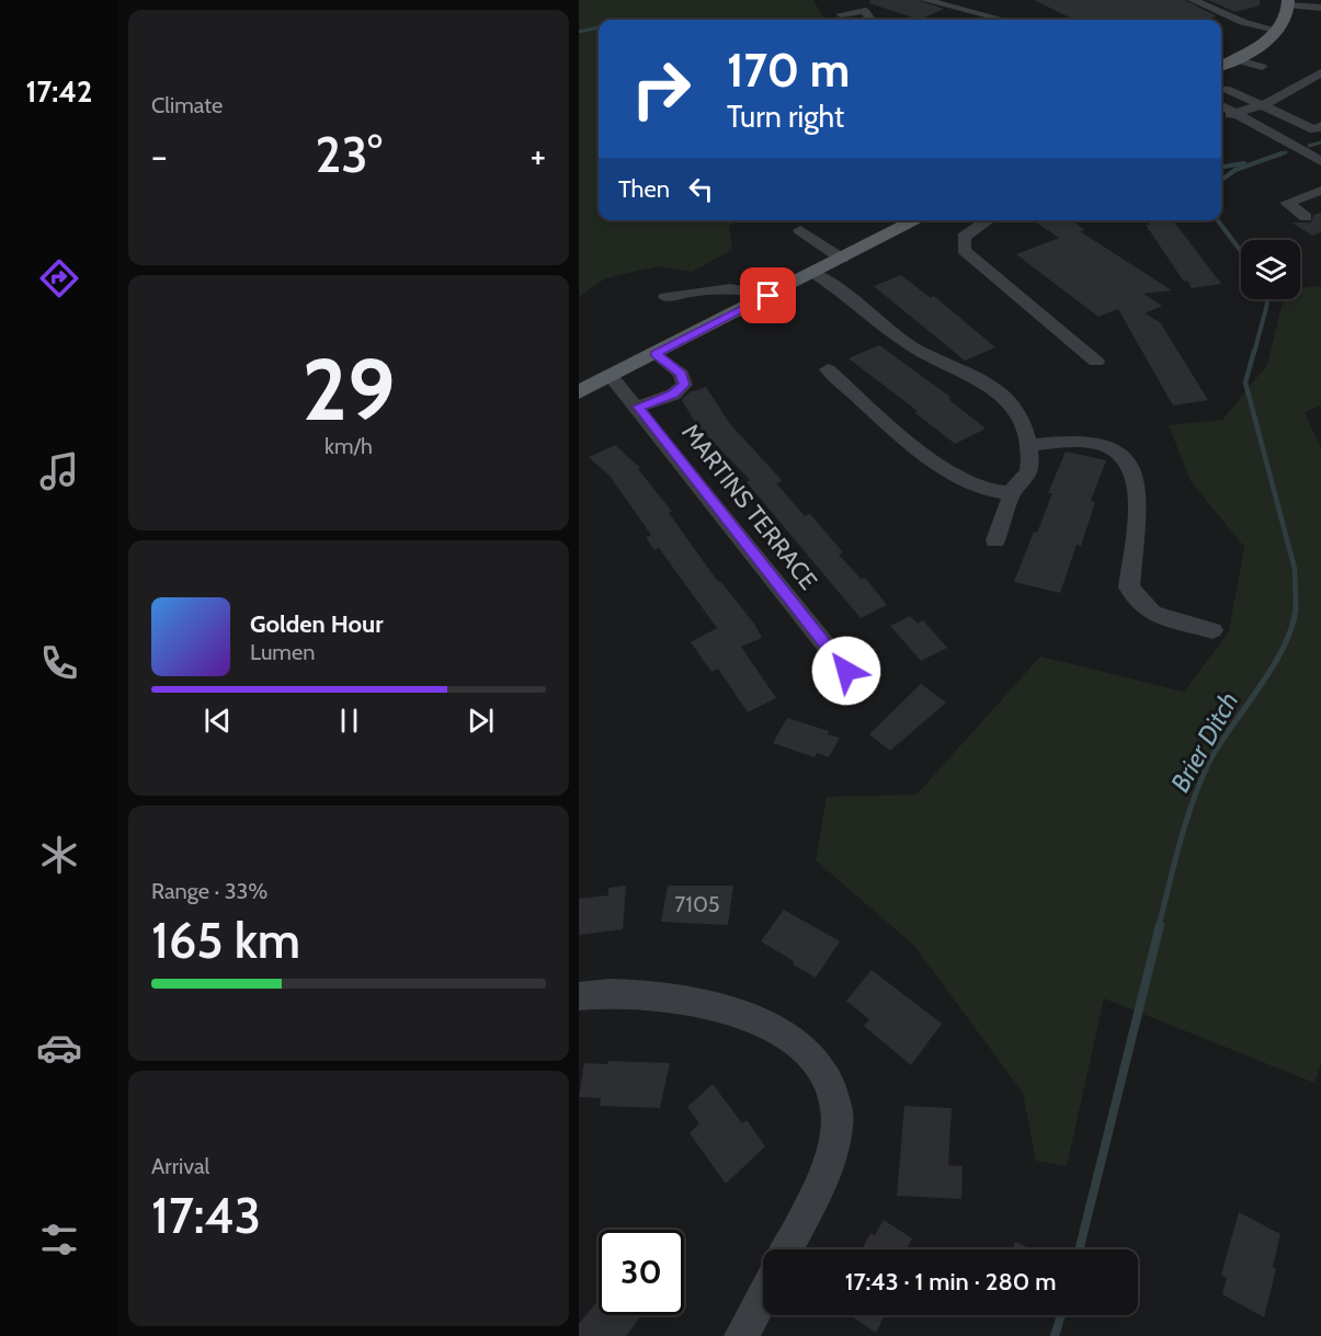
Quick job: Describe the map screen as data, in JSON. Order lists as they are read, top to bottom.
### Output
{
  "streets": {
    "street": ["MARTINS TERRACE"]
  },
  "water": ["Brier Ditch"],
  "house_numbers": ["7105"],
  "page": {
    "tabs": "17:42",
    "tile": [
      "Climate",
      ["29", "km/h"],
      ["Range · 33%", "165 km"],
      ["Arrival", "17:43"]
    ],
    "turn": ["170 m", "Turn right"],
    "heat": ["−", "23°", "+"],
    "then": "Then",
    "song": ["Golden Hour", "Lumen"],
    "limit": "30",
    "trip": "17:43 · 1 min · 280 m"
  }
}
